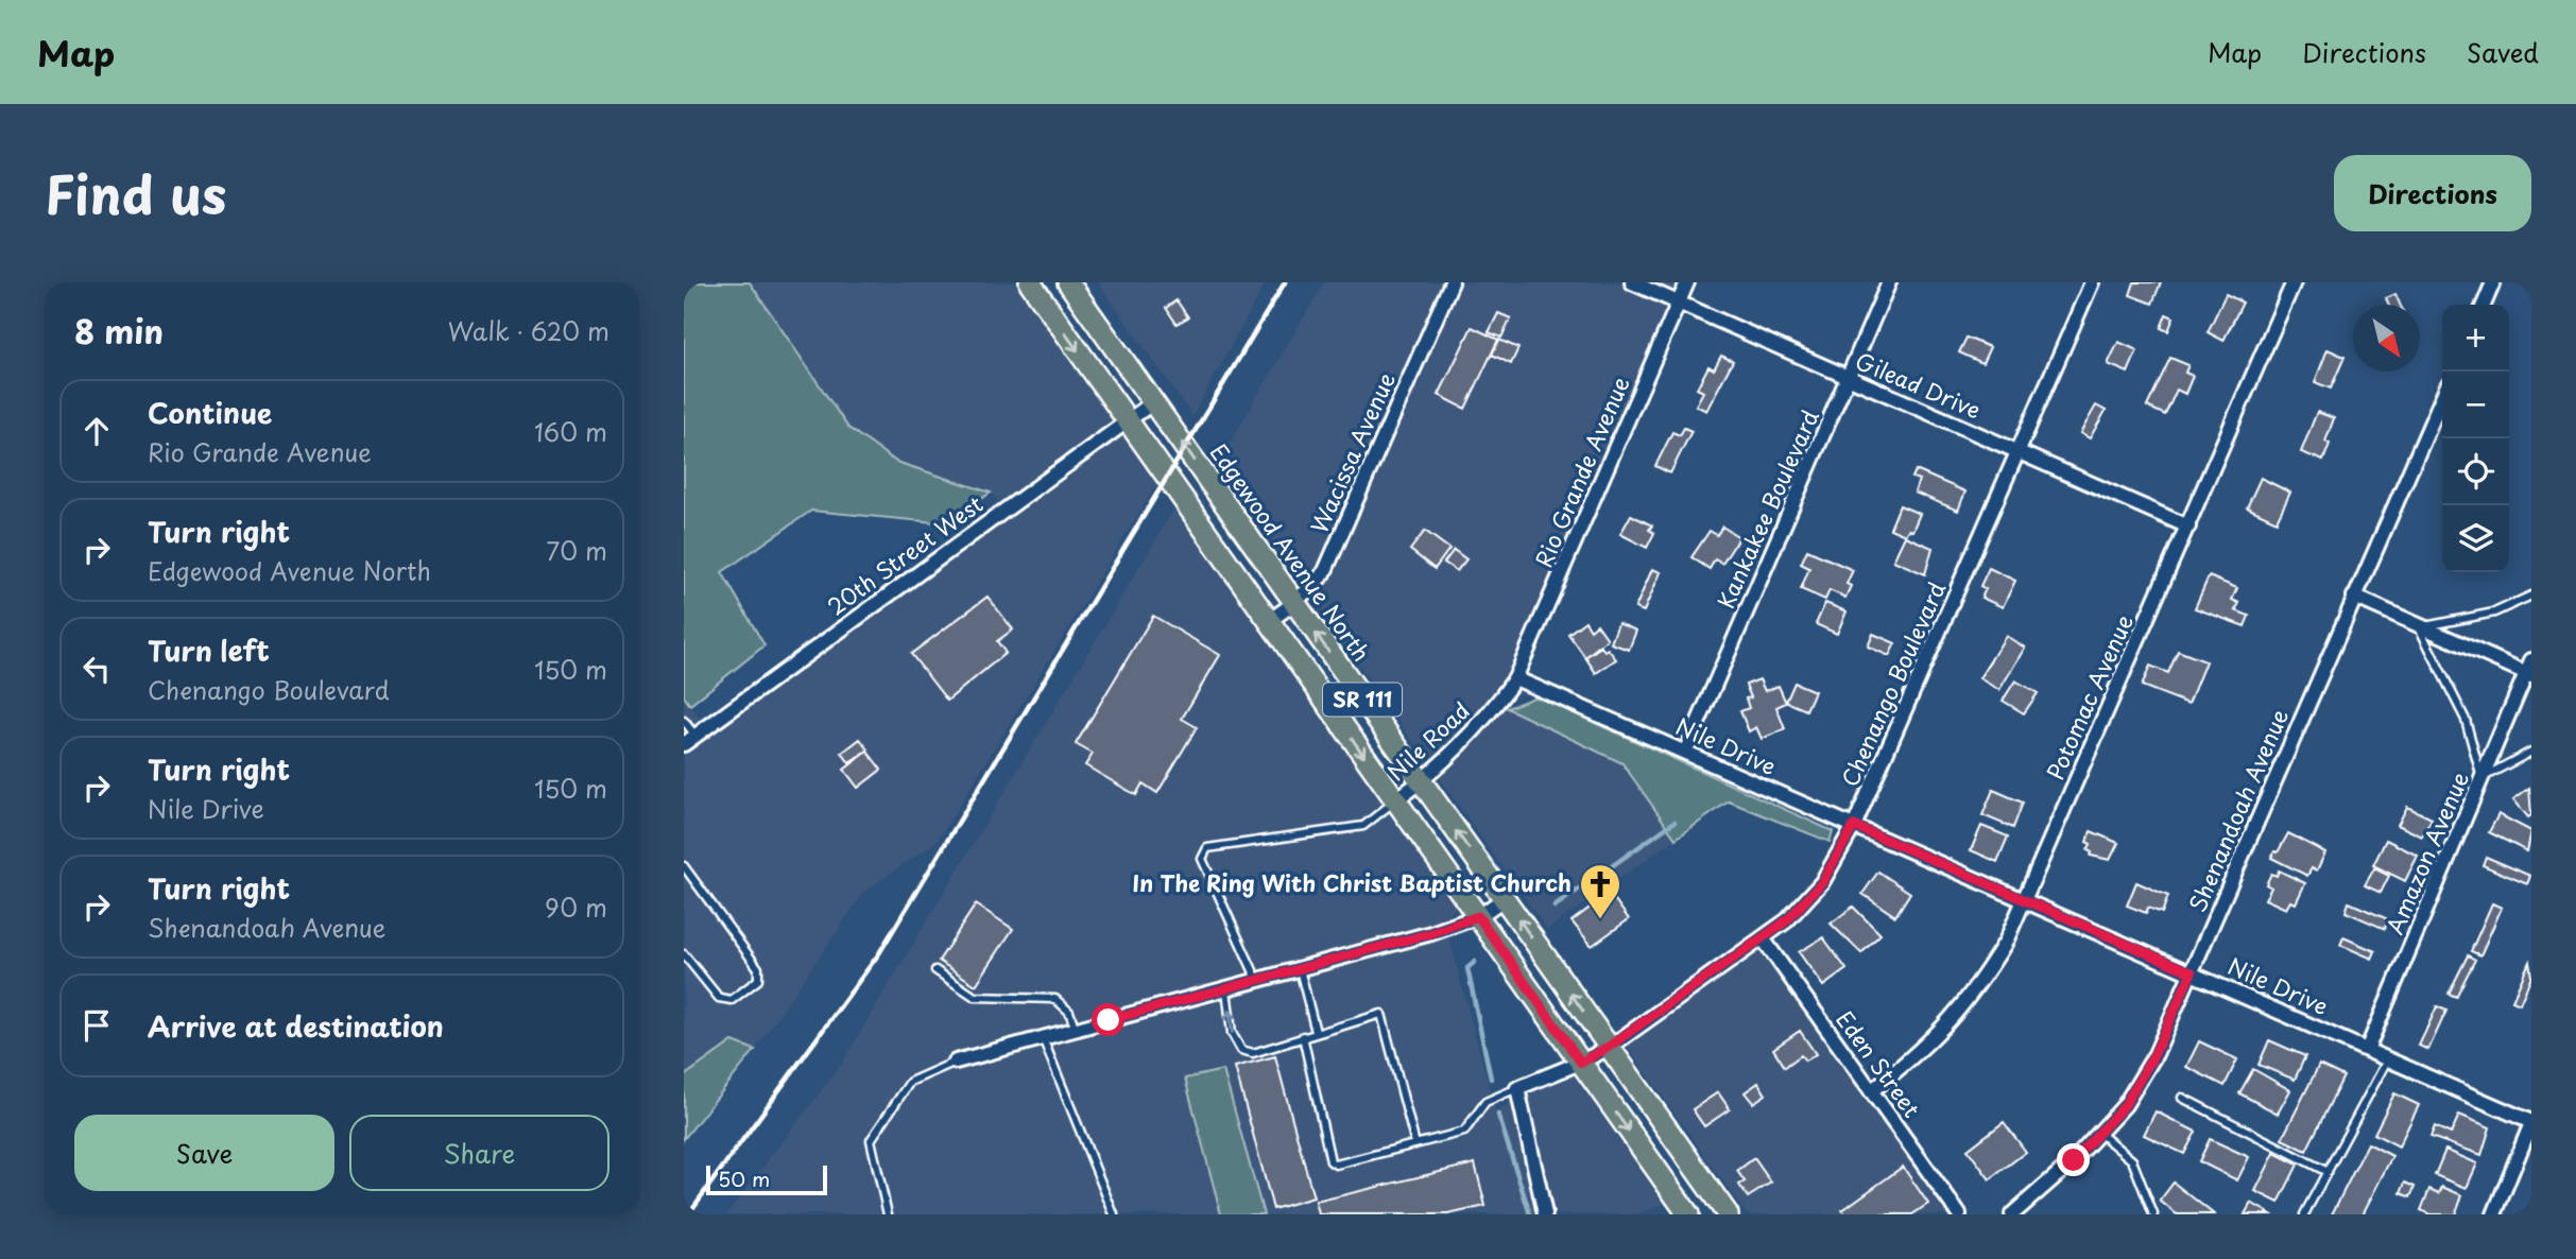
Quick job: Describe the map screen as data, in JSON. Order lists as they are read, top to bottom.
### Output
{
  "streets": {
    "main road": ["Edgewood Avenue North", "SR 111"],
    "street": [
      "Gilead Drive",
      "Wacissa Avenue",
      "Rio Grande Avenue",
      "Kankakee Boulevard",
      "20th Street West",
      "Chenango Boulevard",
      "Potomac Avenue",
      "Nile Road",
      "Nile Drive",
      "Shenandoah Avenue",
      "Amazon Avenue",
      "Eden Street"
    ]
  },
  "crossings": [
    ["Gilead Drive", "Rio Grande Avenue"],
    ["Gilead Drive", "Kankakee Boulevard"],
    ["Gilead Drive", "Chenango Boulevard"],
    ["Gilead Drive", "Potomac Avenue"],
    ["Wacissa Avenue", "Edgewood Avenue North"],
    ["Wacissa Avenue", "SR 111"],
    ["Rio Grande Avenue", "Nile Road"],
    ["Rio Grande Avenue", "Nile Drive"],
    ["Kankakee Boulevard", "Nile Drive"],
    ["Edgewood Avenue North", "20th Street West"],
    ["Edgewood Avenue North", "Chenango Boulevard"],
    ["Edgewood Avenue North", "Nile Road"],
    ["20th Street West", "SR 111"],
    ["Chenango Boulevard", "SR 111"],
    ["Chenango Boulevard", "Nile Drive"],
    ["Chenango Boulevard", "Eden Street"],
    ["Potomac Avenue", "Nile Drive"],
    ["Potomac Avenue", "Eden Street"],
    ["SR 111", "Nile Road"],
    ["Nile Road", "Nile Drive"],
    ["Nile Drive", "Shenandoah Avenue"],
    ["Nile Drive", "Amazon Avenue"]
  ],
  "places": {
    "church": ["In The Ring With Christ Baptist Church"]
  },
  "scale_bar": "50 m",
  "north": "bottom right",
  "page": {
    "header": "Map",
    "nav": ["Map", "Directions", "Saved"],
    "title": "Find us",
    "buttons": [
      "Directions",
      ["Save", "Share"]
    ],
    "heading": ["8 min", "Walk · 620 m"],
    "map_buttons": ["+", "−"],
    "list": [
      ["Continue", "Rio Grande Avenue", "160 m"],
      ["Turn right", "Edgewood Avenue North", "70 m"],
      ["Turn left", "Chenango Boulevard", "150 m"],
      ["Turn right", "Nile Drive", "150 m"],
      ["Turn right", "Shenandoah Avenue", "90 m"],
      "Arrive at destination"
    ],
    "scale": "50 m"
  }
}
